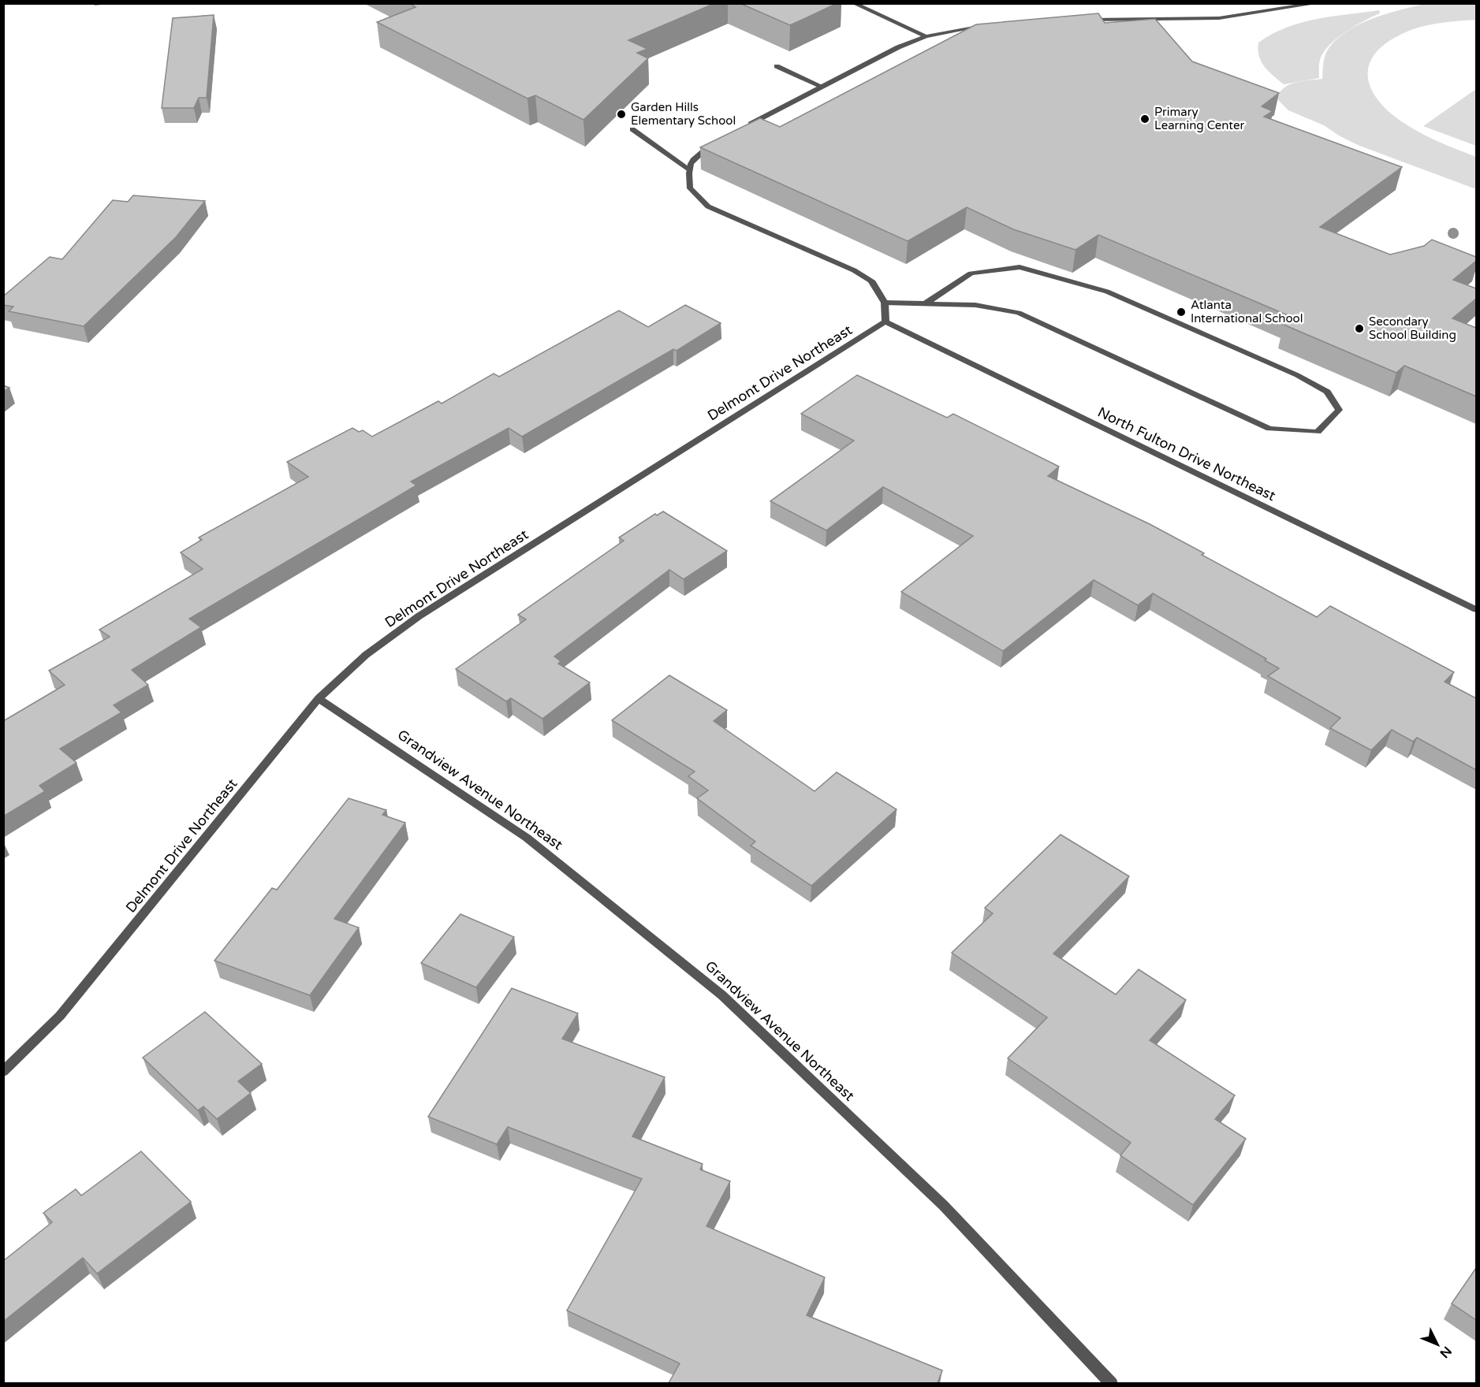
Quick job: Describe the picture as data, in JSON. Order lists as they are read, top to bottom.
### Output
{
  "streets": {
    "street": ["Delmont Drive Northeast", "North Fulton Drive Northeast", "Grandview Avenue Northeast"]
  },
  "crossings": [
    ["Delmont Drive Northeast", "North Fulton Drive Northeast"],
    ["Delmont Drive Northeast", "Grandview Avenue Northeast"]
  ],
  "places": [
    "Garden Hills Elementary School",
    "Primary Learning Center",
    "Atlanta International School",
    "Secondary School Building"
  ],
  "north": "bottom right"
}
